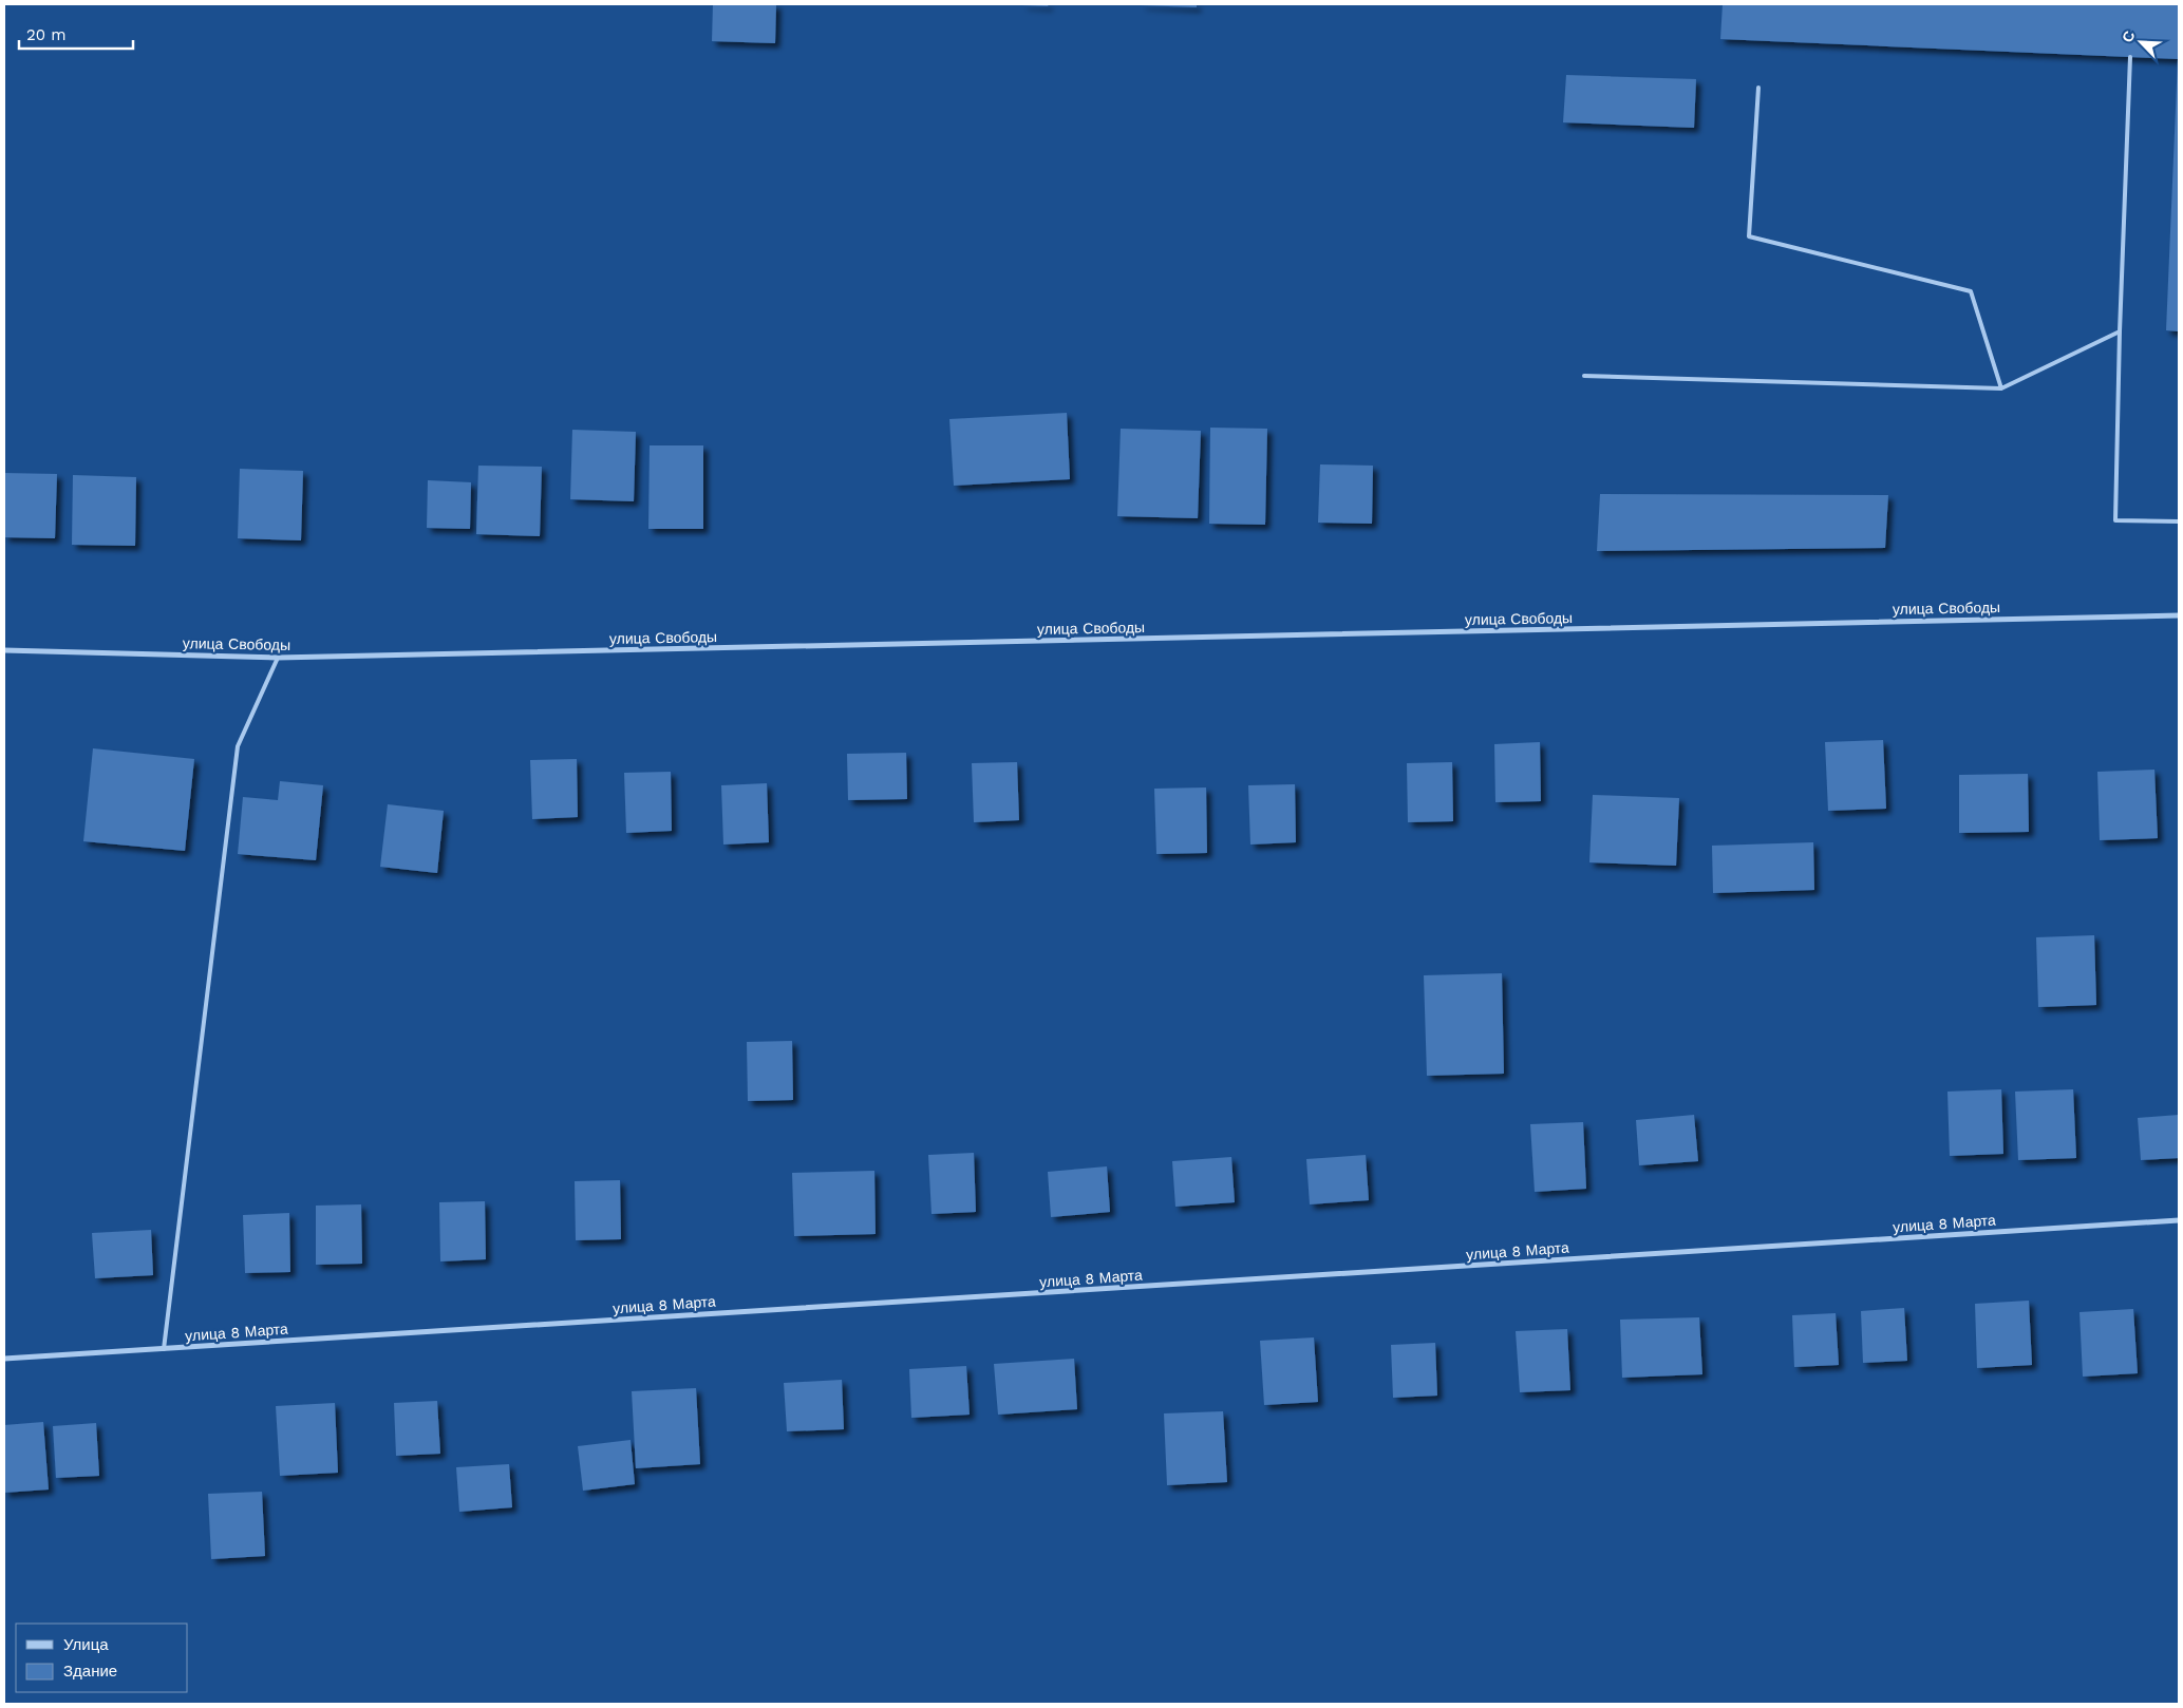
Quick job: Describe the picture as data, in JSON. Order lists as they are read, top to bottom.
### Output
{
  "streets": {
    "street": ["улица Свободы", "улица 8 Марта"]
  },
  "legend": ["Улица", "Здание"],
  "scale_bar": "20 m",
  "north": "top left"
}
